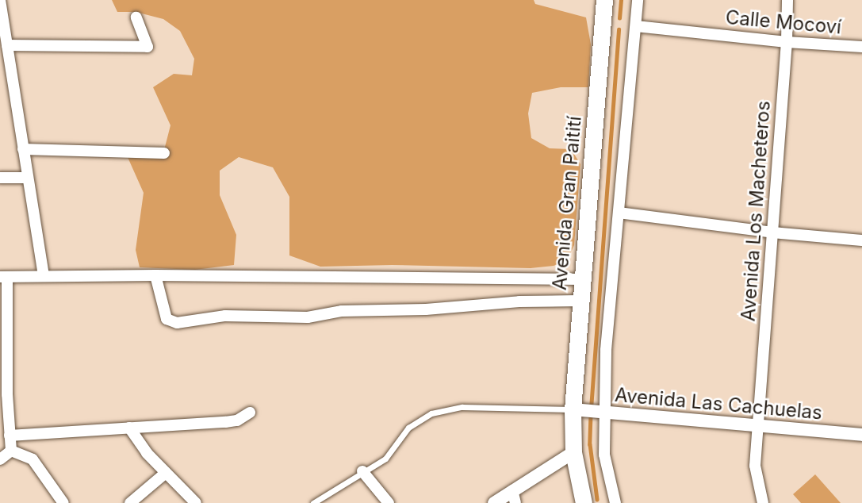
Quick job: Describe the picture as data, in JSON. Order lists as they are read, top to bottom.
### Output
{
  "streets": {
    "main road": ["Avenida Gran Paitití"],
    "street": ["Calle Mocoví", "Avenida Los Macheteros", "Avenida Las Cachuelas"]
  },
  "crossings": [
    ["Calle Mocoví", "Avenida Los Macheteros"],
    ["Avenida Gran Paitití", "Avenida Las Cachuelas"],
    ["Avenida Los Macheteros", "Avenida Las Cachuelas"]
  ]
}
